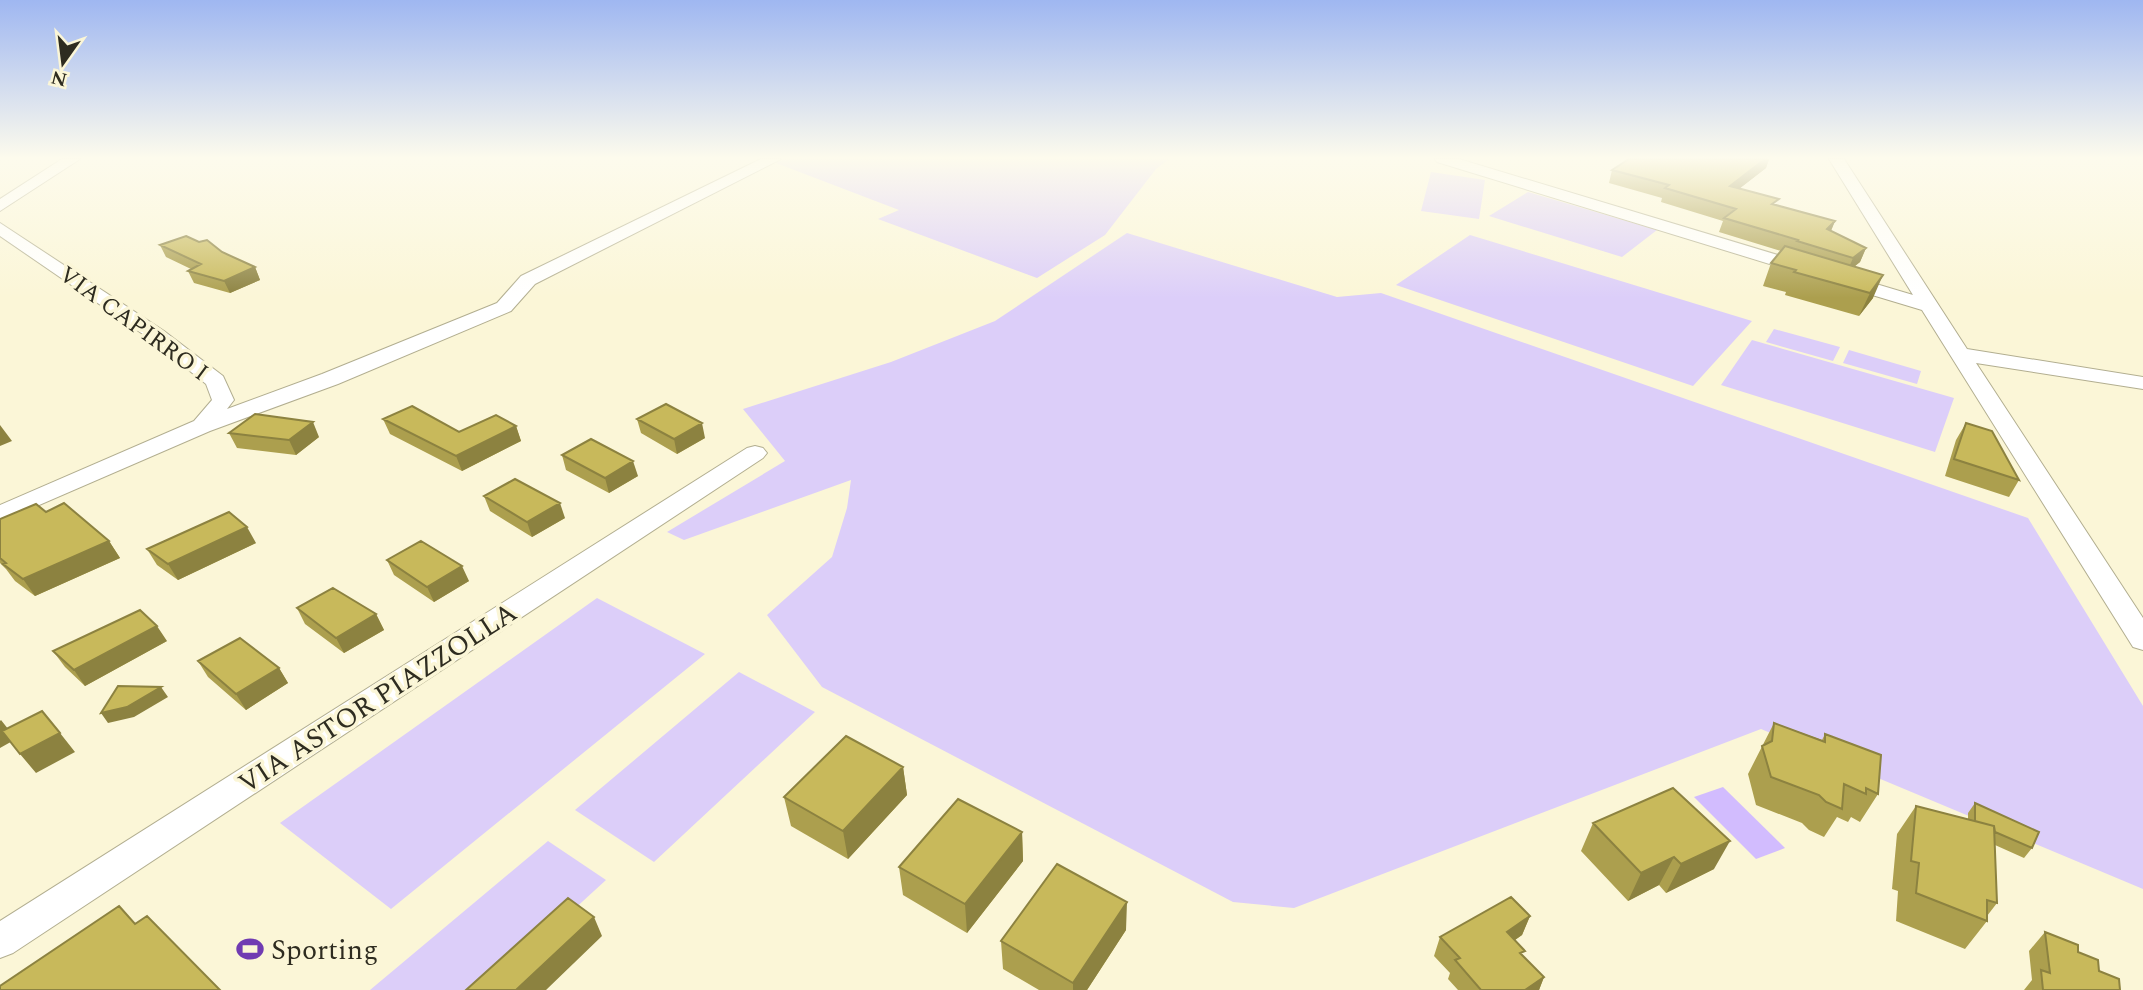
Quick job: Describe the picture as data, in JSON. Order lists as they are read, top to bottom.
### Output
{
  "streets": {
    "street": ["VIA CAPIRRO I", "VIA ASTOR PIAZZOLLA"]
  },
  "places": {
    "sports": ["Sporting"]
  },
  "north": "bottom"
}
